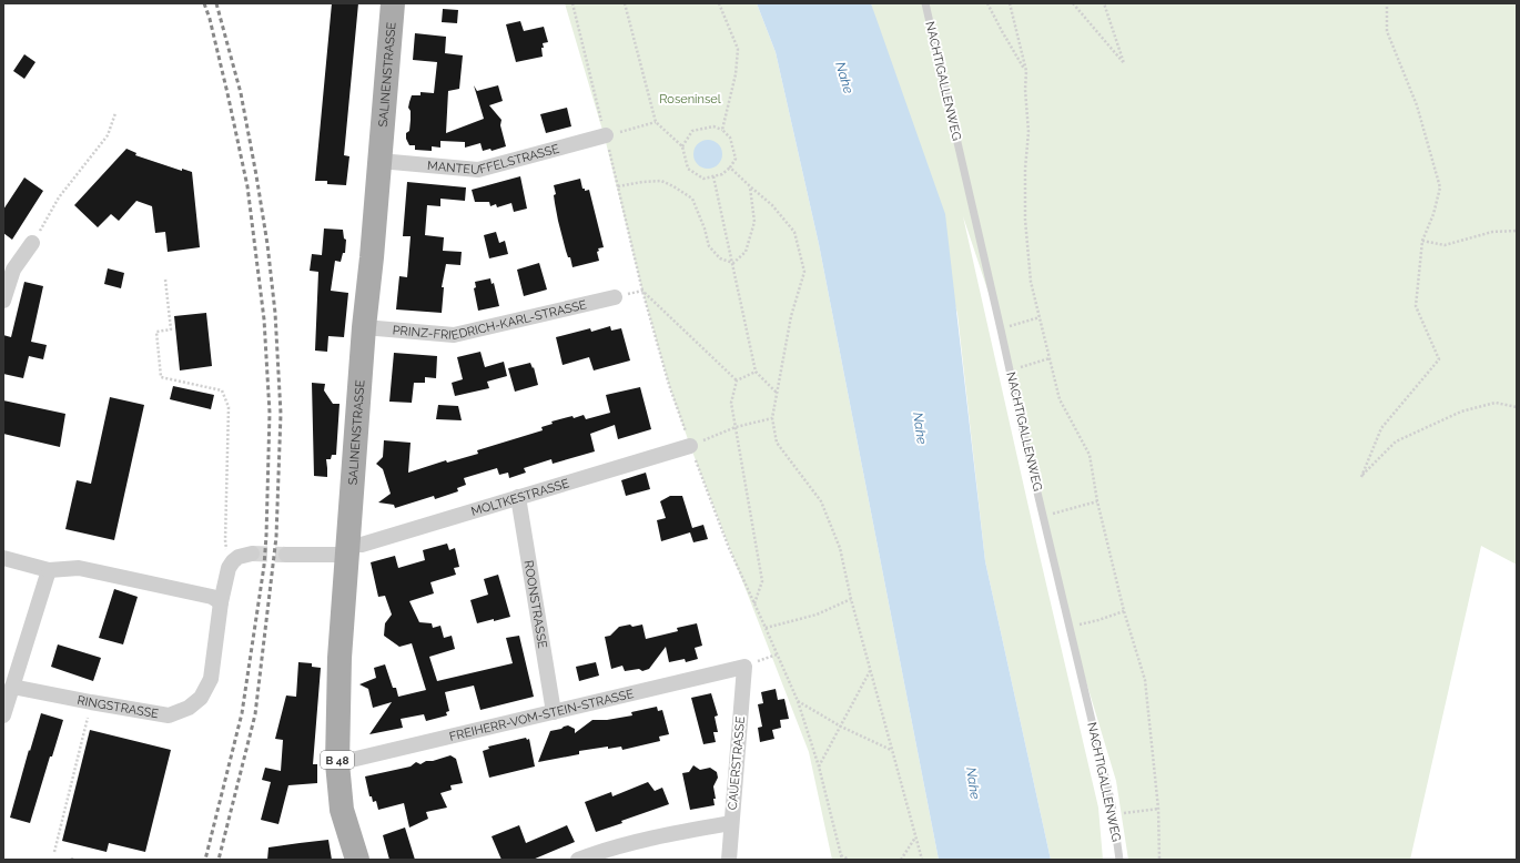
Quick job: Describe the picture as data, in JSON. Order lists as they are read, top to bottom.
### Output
{
  "streets": {
    "main road": ["SALINENSTRASSE", "B 48"],
    "street": [
      "MANTEUFFELSTRASSE",
      "PRINZ-FRIEDRICH-KARL-STRASSE",
      "MOLTKESTRASSE",
      "ROONSTRASSE",
      "RINGSTRASSE",
      "FREIHERR-VOM-STEIN-STRASSE",
      "CAUERSTRASSE"
    ],
    "lane": ["NACHTIGALLENWEG"]
  },
  "crossings": [
    ["SALINENSTRASSE", "MANTEUFFELSTRASSE"],
    ["SALINENSTRASSE", "PRINZ-FRIEDRICH-KARL-STRASSE"],
    ["SALINENSTRASSE", "MOLTKESTRASSE"],
    ["SALINENSTRASSE", "FREIHERR-VOM-STEIN-STRASSE"],
    ["MOLTKESTRASSE", "ROONSTRASSE"],
    ["ROONSTRASSE", "FREIHERR-VOM-STEIN-STRASSE"],
    ["FREIHERR-VOM-STEIN-STRASSE", "CAUERSTRASSE"]
  ],
  "water": ["Nahe"],
  "parks": ["Roseninsel"]
}
